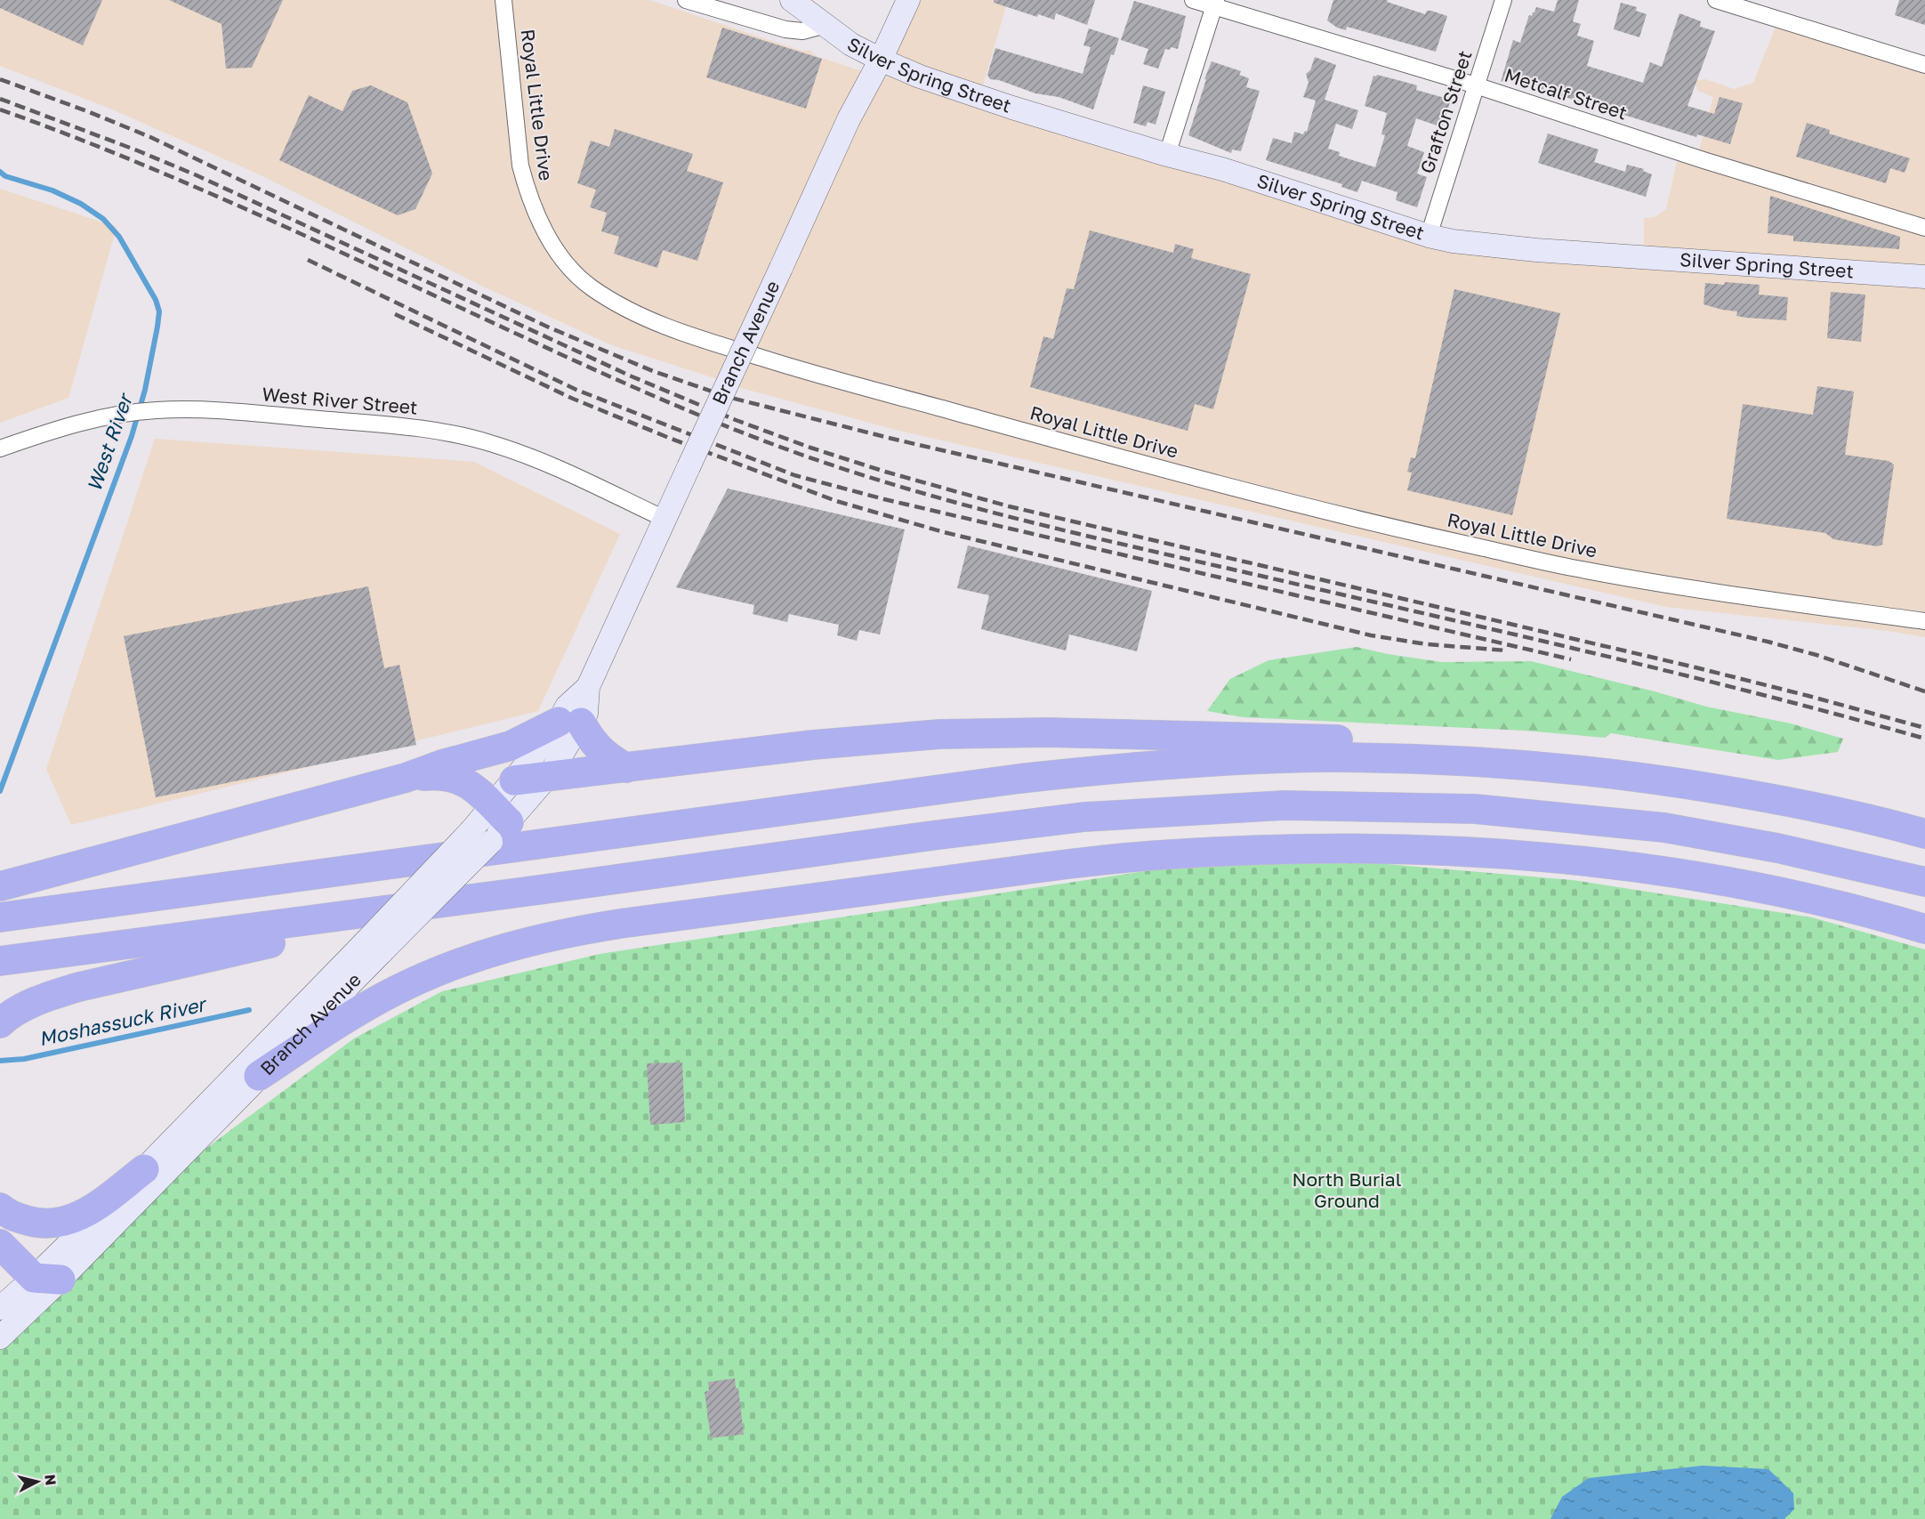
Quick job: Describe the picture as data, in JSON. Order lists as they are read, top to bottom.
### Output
{
  "streets": {
    "main road": ["Silver Spring Street", "Branch Avenue"],
    "street": [
      "Metcalf Street",
      "Royal Little Drive",
      "Grafton Street",
      "West River Street"
    ]
  },
  "crossings": [
    ["Silver Spring Street", "Grafton Street"],
    ["Silver Spring Street", "Branch Avenue"],
    ["Metcalf Street", "Grafton Street"],
    ["Branch Avenue", "West River Street"]
  ],
  "water": ["West River", "Moshassuck River"],
  "parks": ["North Burial Ground"],
  "north": "right"
}
